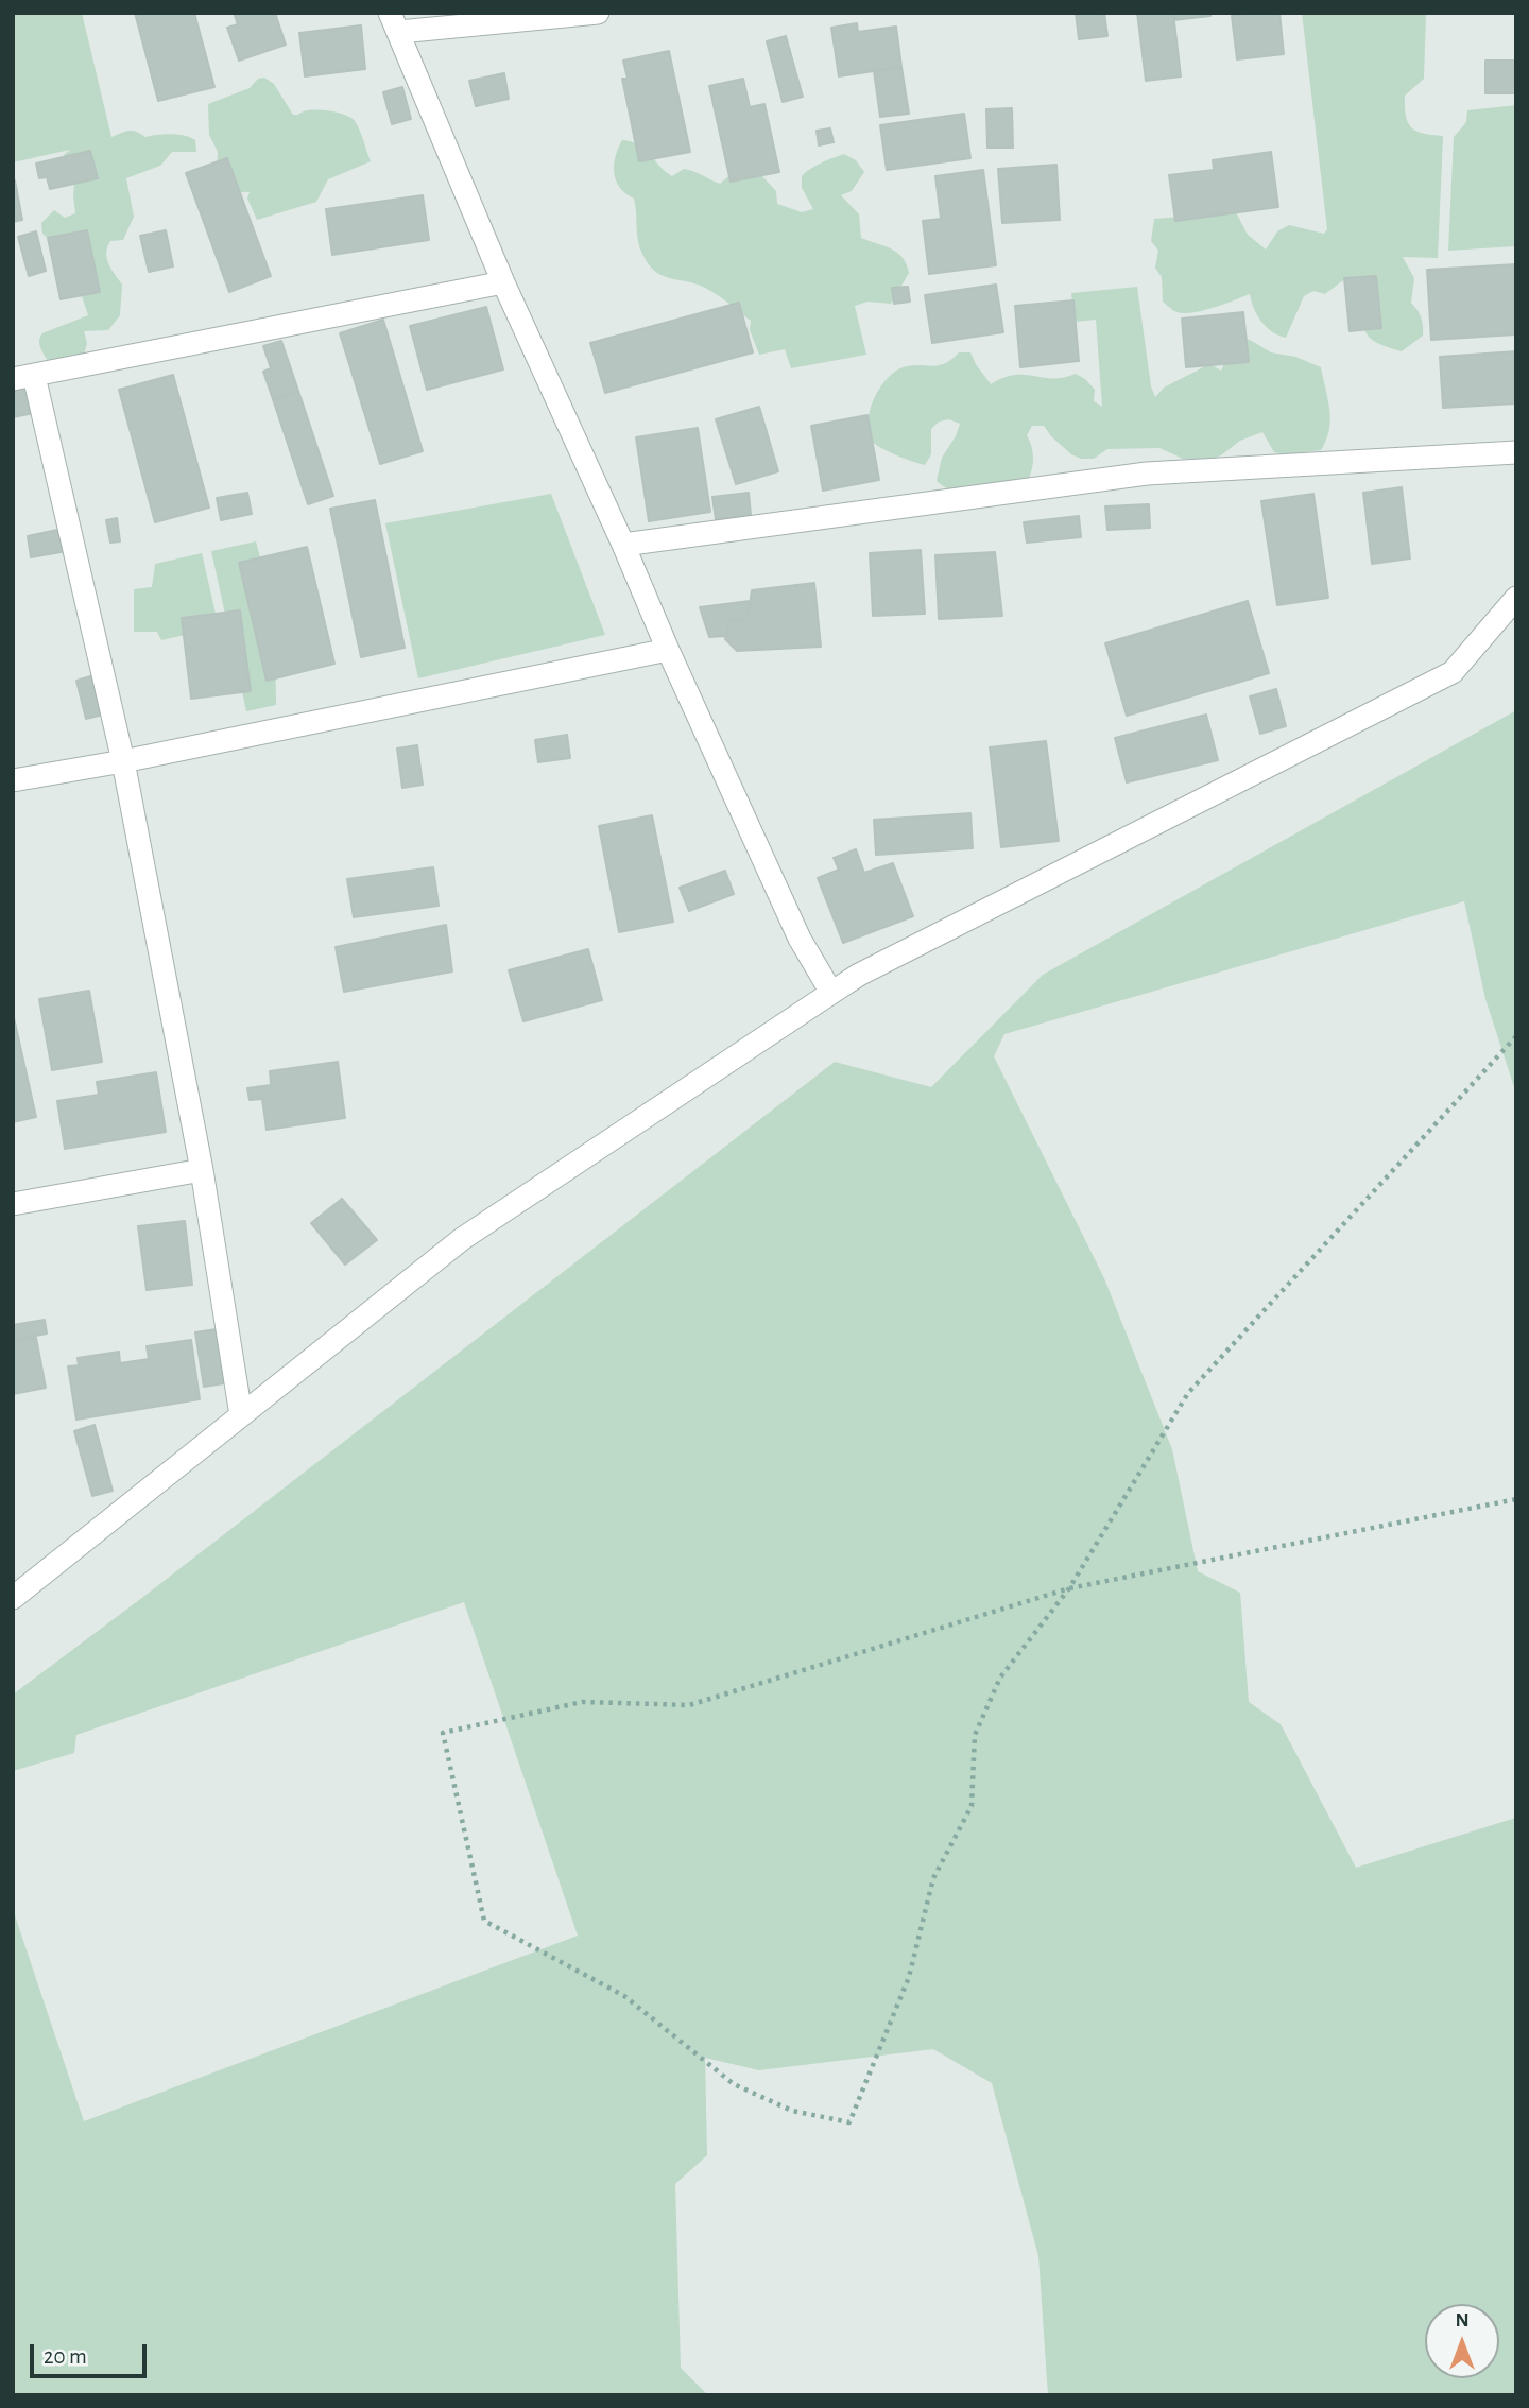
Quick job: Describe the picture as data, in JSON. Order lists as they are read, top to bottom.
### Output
{
  "scale_bar": "20 m",
  "north": "top"
}
